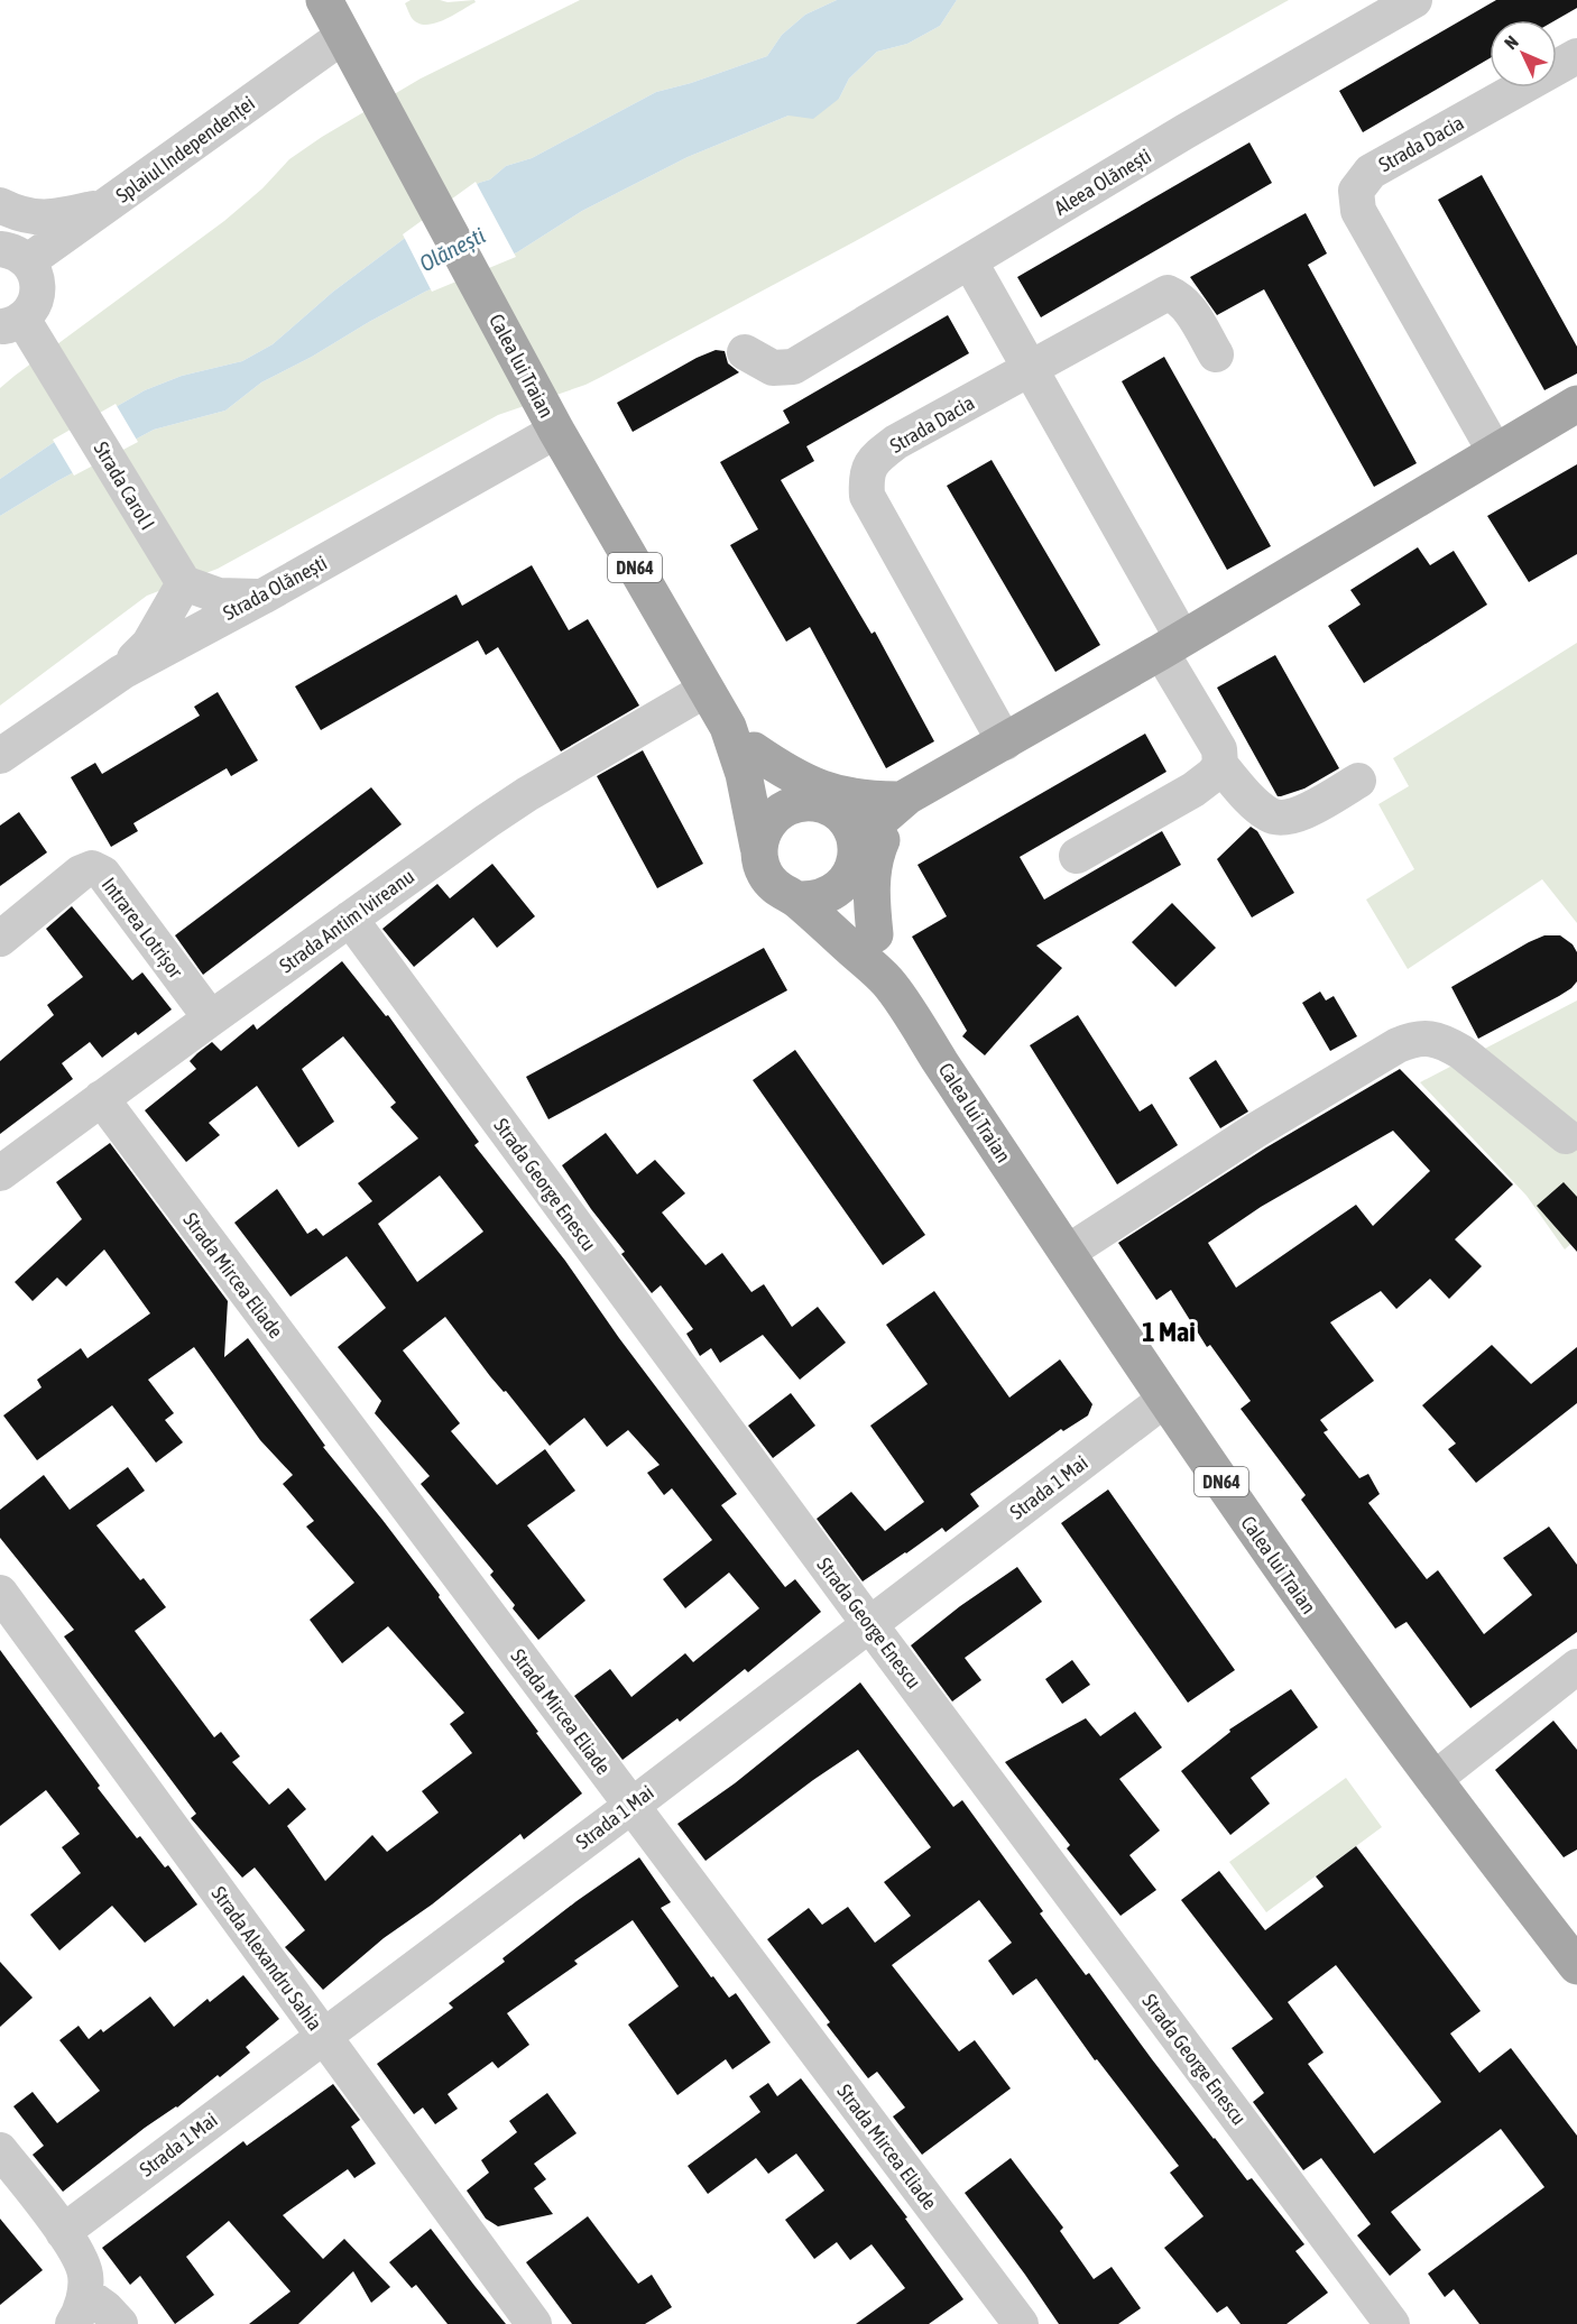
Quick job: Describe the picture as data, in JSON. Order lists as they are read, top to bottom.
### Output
{
  "streets": {
    "main road": ["Calea lui Traian", "DN64"],
    "street": [
      "Strada Dacia",
      "Splaiul Independenței",
      "Aleea Olănești",
      "Strada Carol I",
      "Strada Olănești",
      "Strada Antim Ivireanu",
      "Intrarea Lotrișor",
      "Strada George Enescu",
      "Strada Mircea Eliade",
      "Strada 1 Mai",
      "Strada Alexandru Sahia"
    ]
  },
  "crossings": [
    ["Splaiul Independenței", "Calea lui Traian"],
    ["Splaiul Independenței", "Strada Carol I"],
    ["Calea lui Traian", "Strada Olănești"],
    ["Calea lui Traian", "Strada Antim Ivireanu"],
    ["Calea lui Traian", "Strada 1 Mai"],
    ["Strada Antim Ivireanu", "Intrarea Lotrișor"],
    ["Strada Antim Ivireanu", "Strada George Enescu"],
    ["Strada Antim Ivireanu", "Strada Mircea Eliade"],
    ["Strada George Enescu", "Strada 1 Mai"],
    ["Strada Mircea Eliade", "Strada 1 Mai"],
    ["Strada 1 Mai", "Strada Alexandru Sahia"]
  ],
  "districts": ["1 Mai"],
  "water": ["Olănești"],
  "north": "top left"
}
